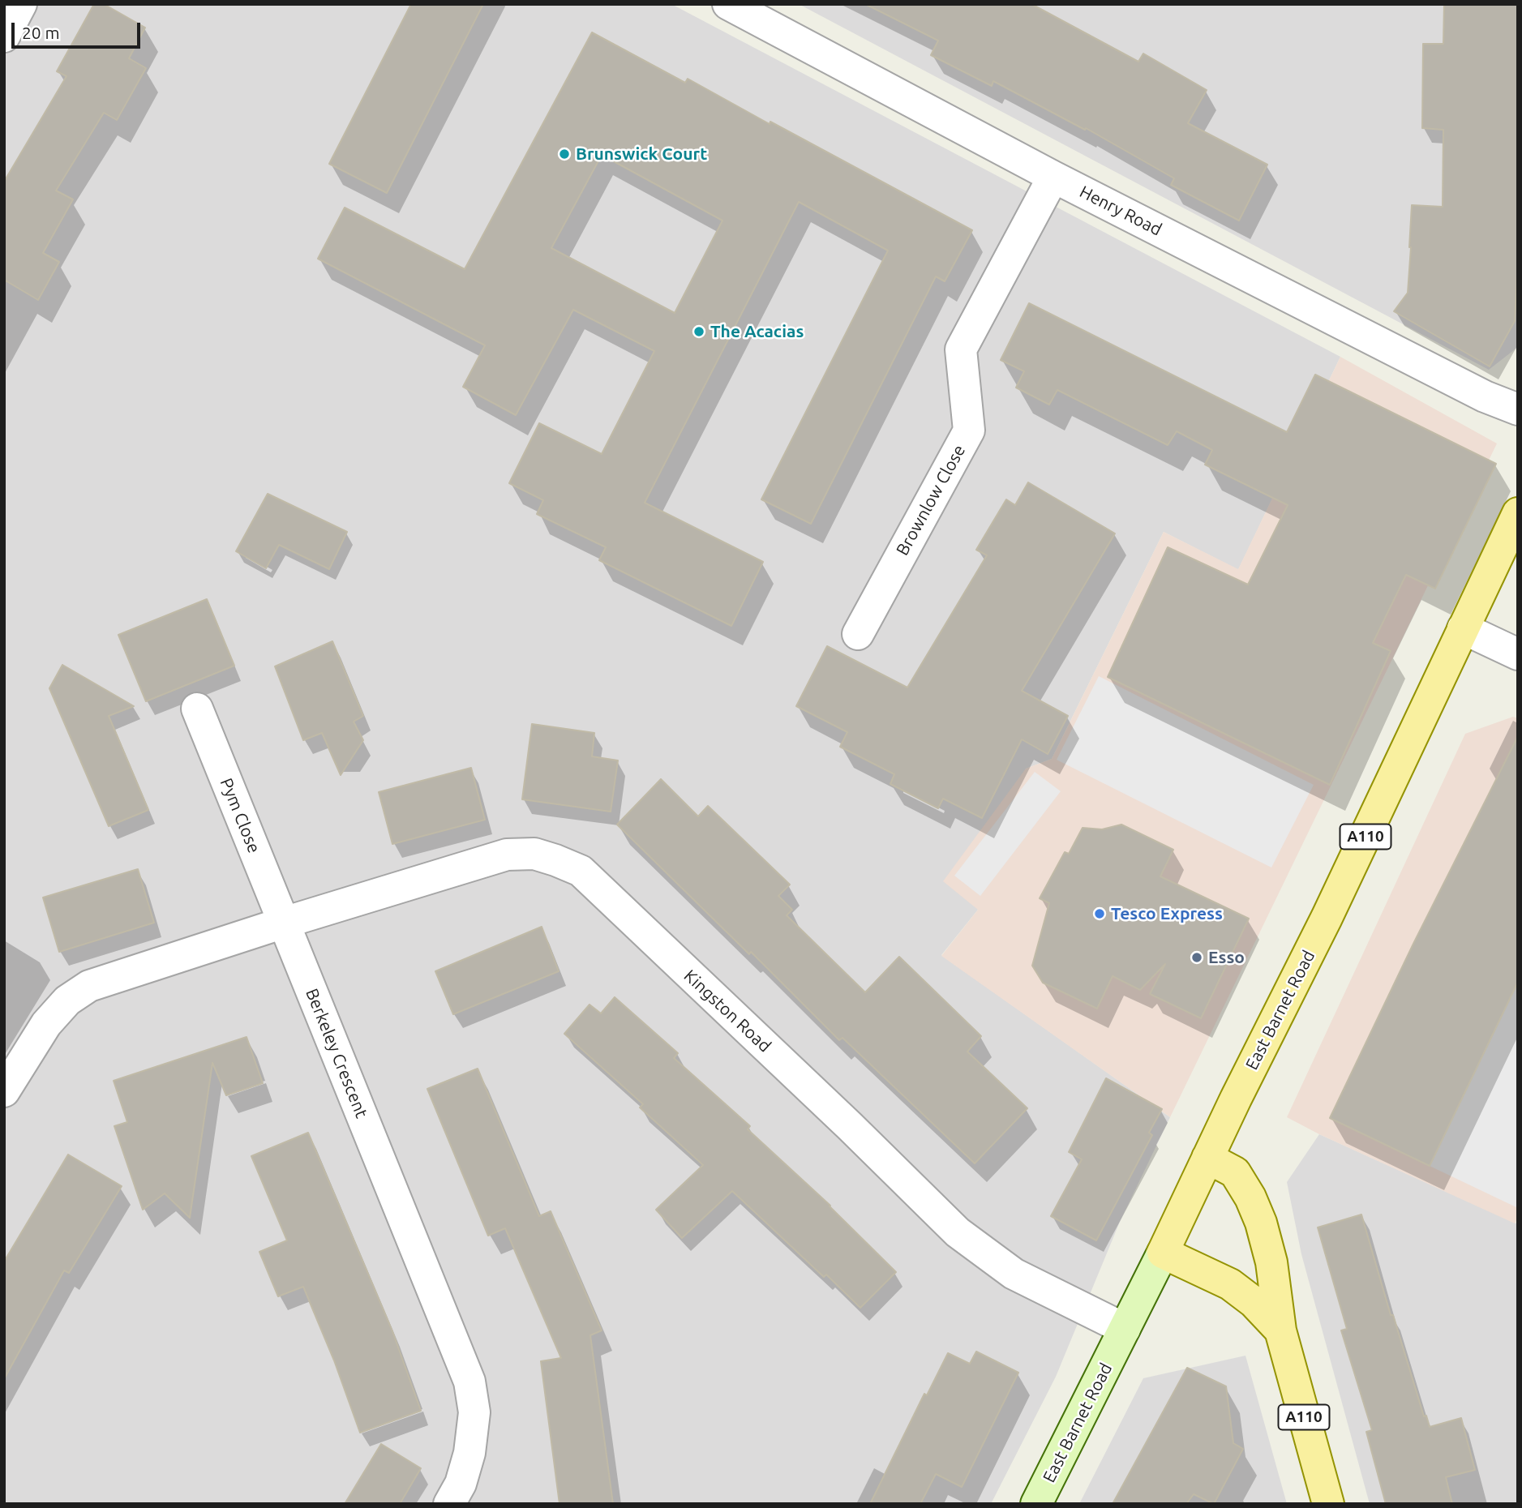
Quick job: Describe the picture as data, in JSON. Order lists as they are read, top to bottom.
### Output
{
  "streets": {
    "main road": ["A110", "East Barnet Road"],
    "street": [
      "Henry Road",
      "Brownlow Close",
      "Pym Close",
      "Kingston Road",
      "Berkeley Crescent"
    ]
  },
  "crossings": [
    ["Henry Road", "Brownlow Close"],
    ["Pym Close", "Kingston Road"],
    ["Pym Close", "Berkeley Crescent"],
    ["A110", "East Barnet Road"],
    ["East Barnet Road", "Kingston Road"],
    ["Kingston Road", "Berkeley Crescent"]
  ],
  "places": [
    "Brunswick Court",
    "The Acacias",
    "Tesco Express",
    "Esso"
  ],
  "scale_bar": "20 m"
}
